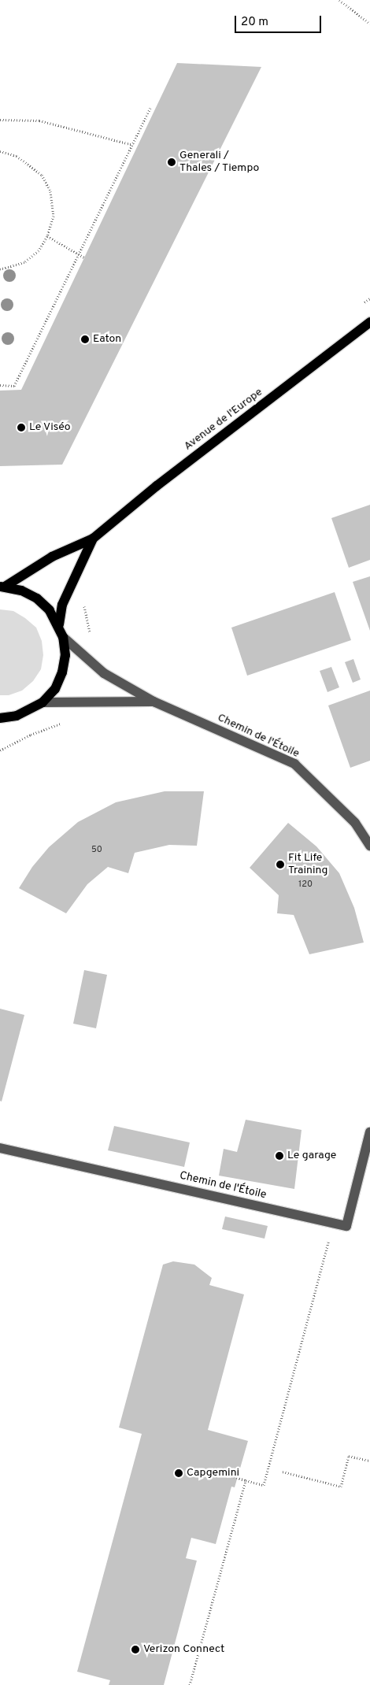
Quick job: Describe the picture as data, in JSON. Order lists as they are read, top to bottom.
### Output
{
  "streets": {
    "main road": ["Avenue de l'Europe"],
    "street": ["Chemin de l'Étoile"]
  },
  "crossings": [
    ["Avenue de l'Europe", "Chemin de l'Étoile"]
  ],
  "places": [
    "Generali / Thales / Tiempo",
    "Eaton",
    "Le Viséo",
    "Fit Life Training",
    "Le garage",
    "Capgemini",
    "Verizon Connect"
  ],
  "house_numbers": ["50", "120"],
  "scale_bar": "20 m"
}
